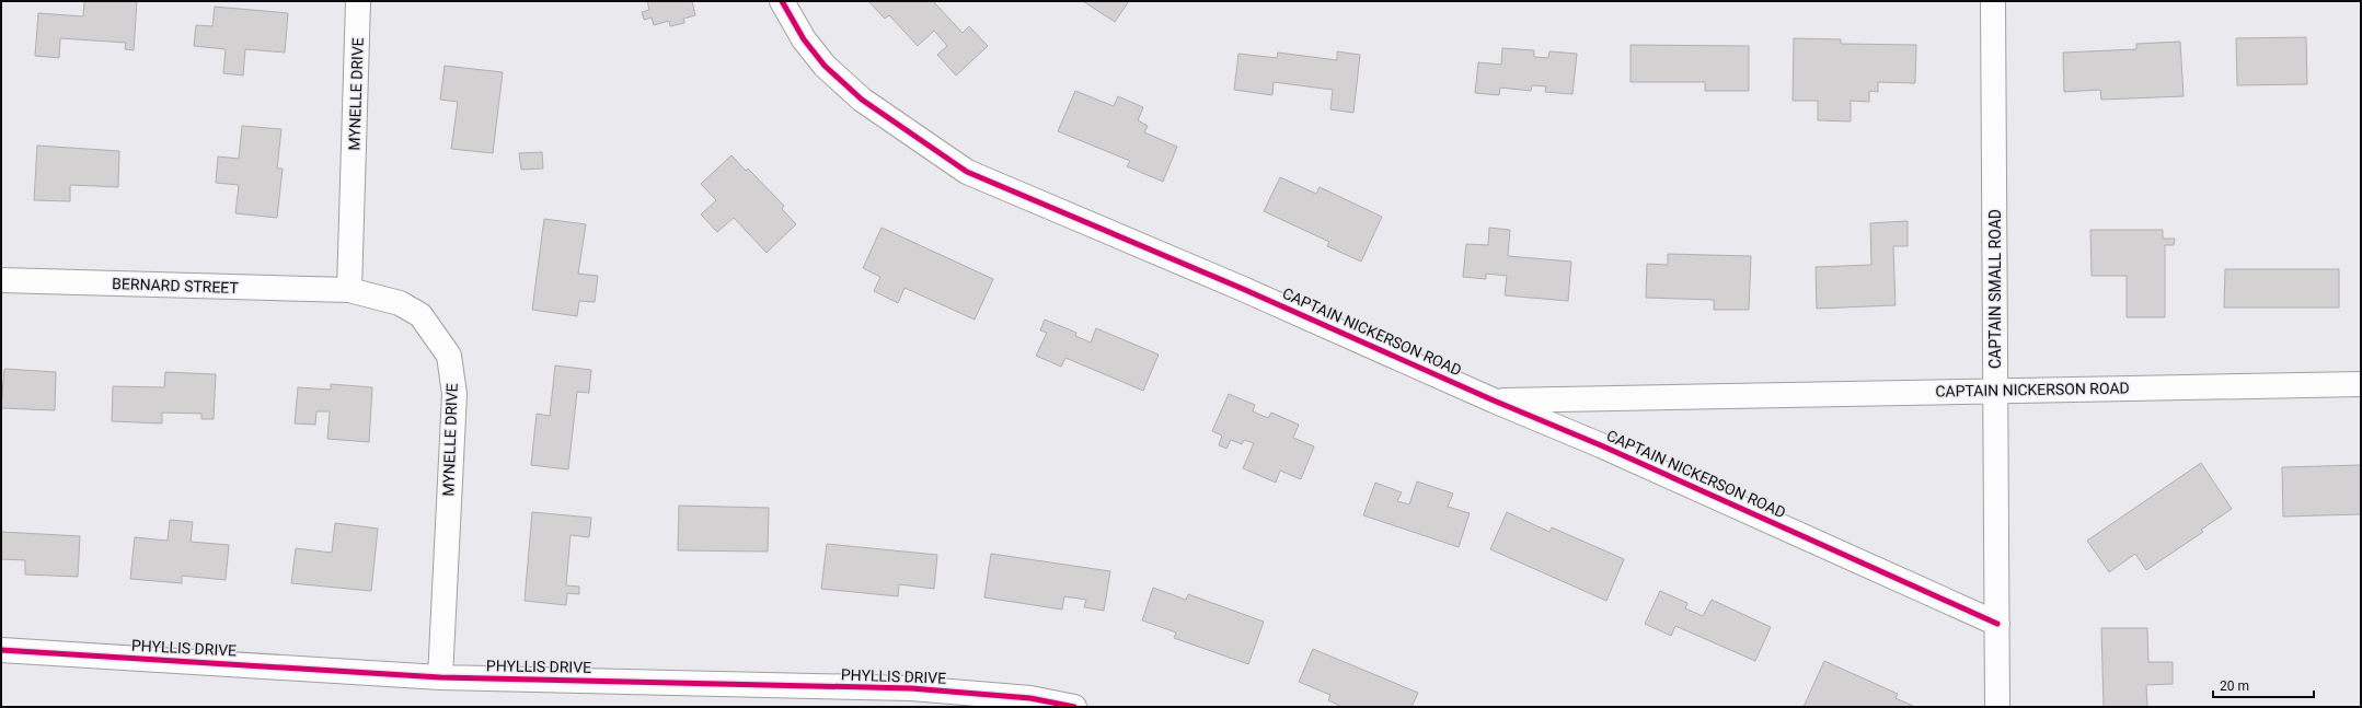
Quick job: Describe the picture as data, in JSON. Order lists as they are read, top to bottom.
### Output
{
  "streets": {
    "street": [
      "MYNELLE DRIVE",
      "BERNARD STREET",
      "CAPTAIN SMALL ROAD",
      "CAPTAIN NICKERSON ROAD",
      "PHYLLIS DRIVE"
    ]
  },
  "crossings": [
    ["MYNELLE DRIVE", "BERNARD STREET"],
    ["MYNELLE DRIVE", "PHYLLIS DRIVE"],
    ["CAPTAIN SMALL ROAD", "CAPTAIN NICKERSON ROAD"]
  ],
  "scale_bar": "20 m"
}
